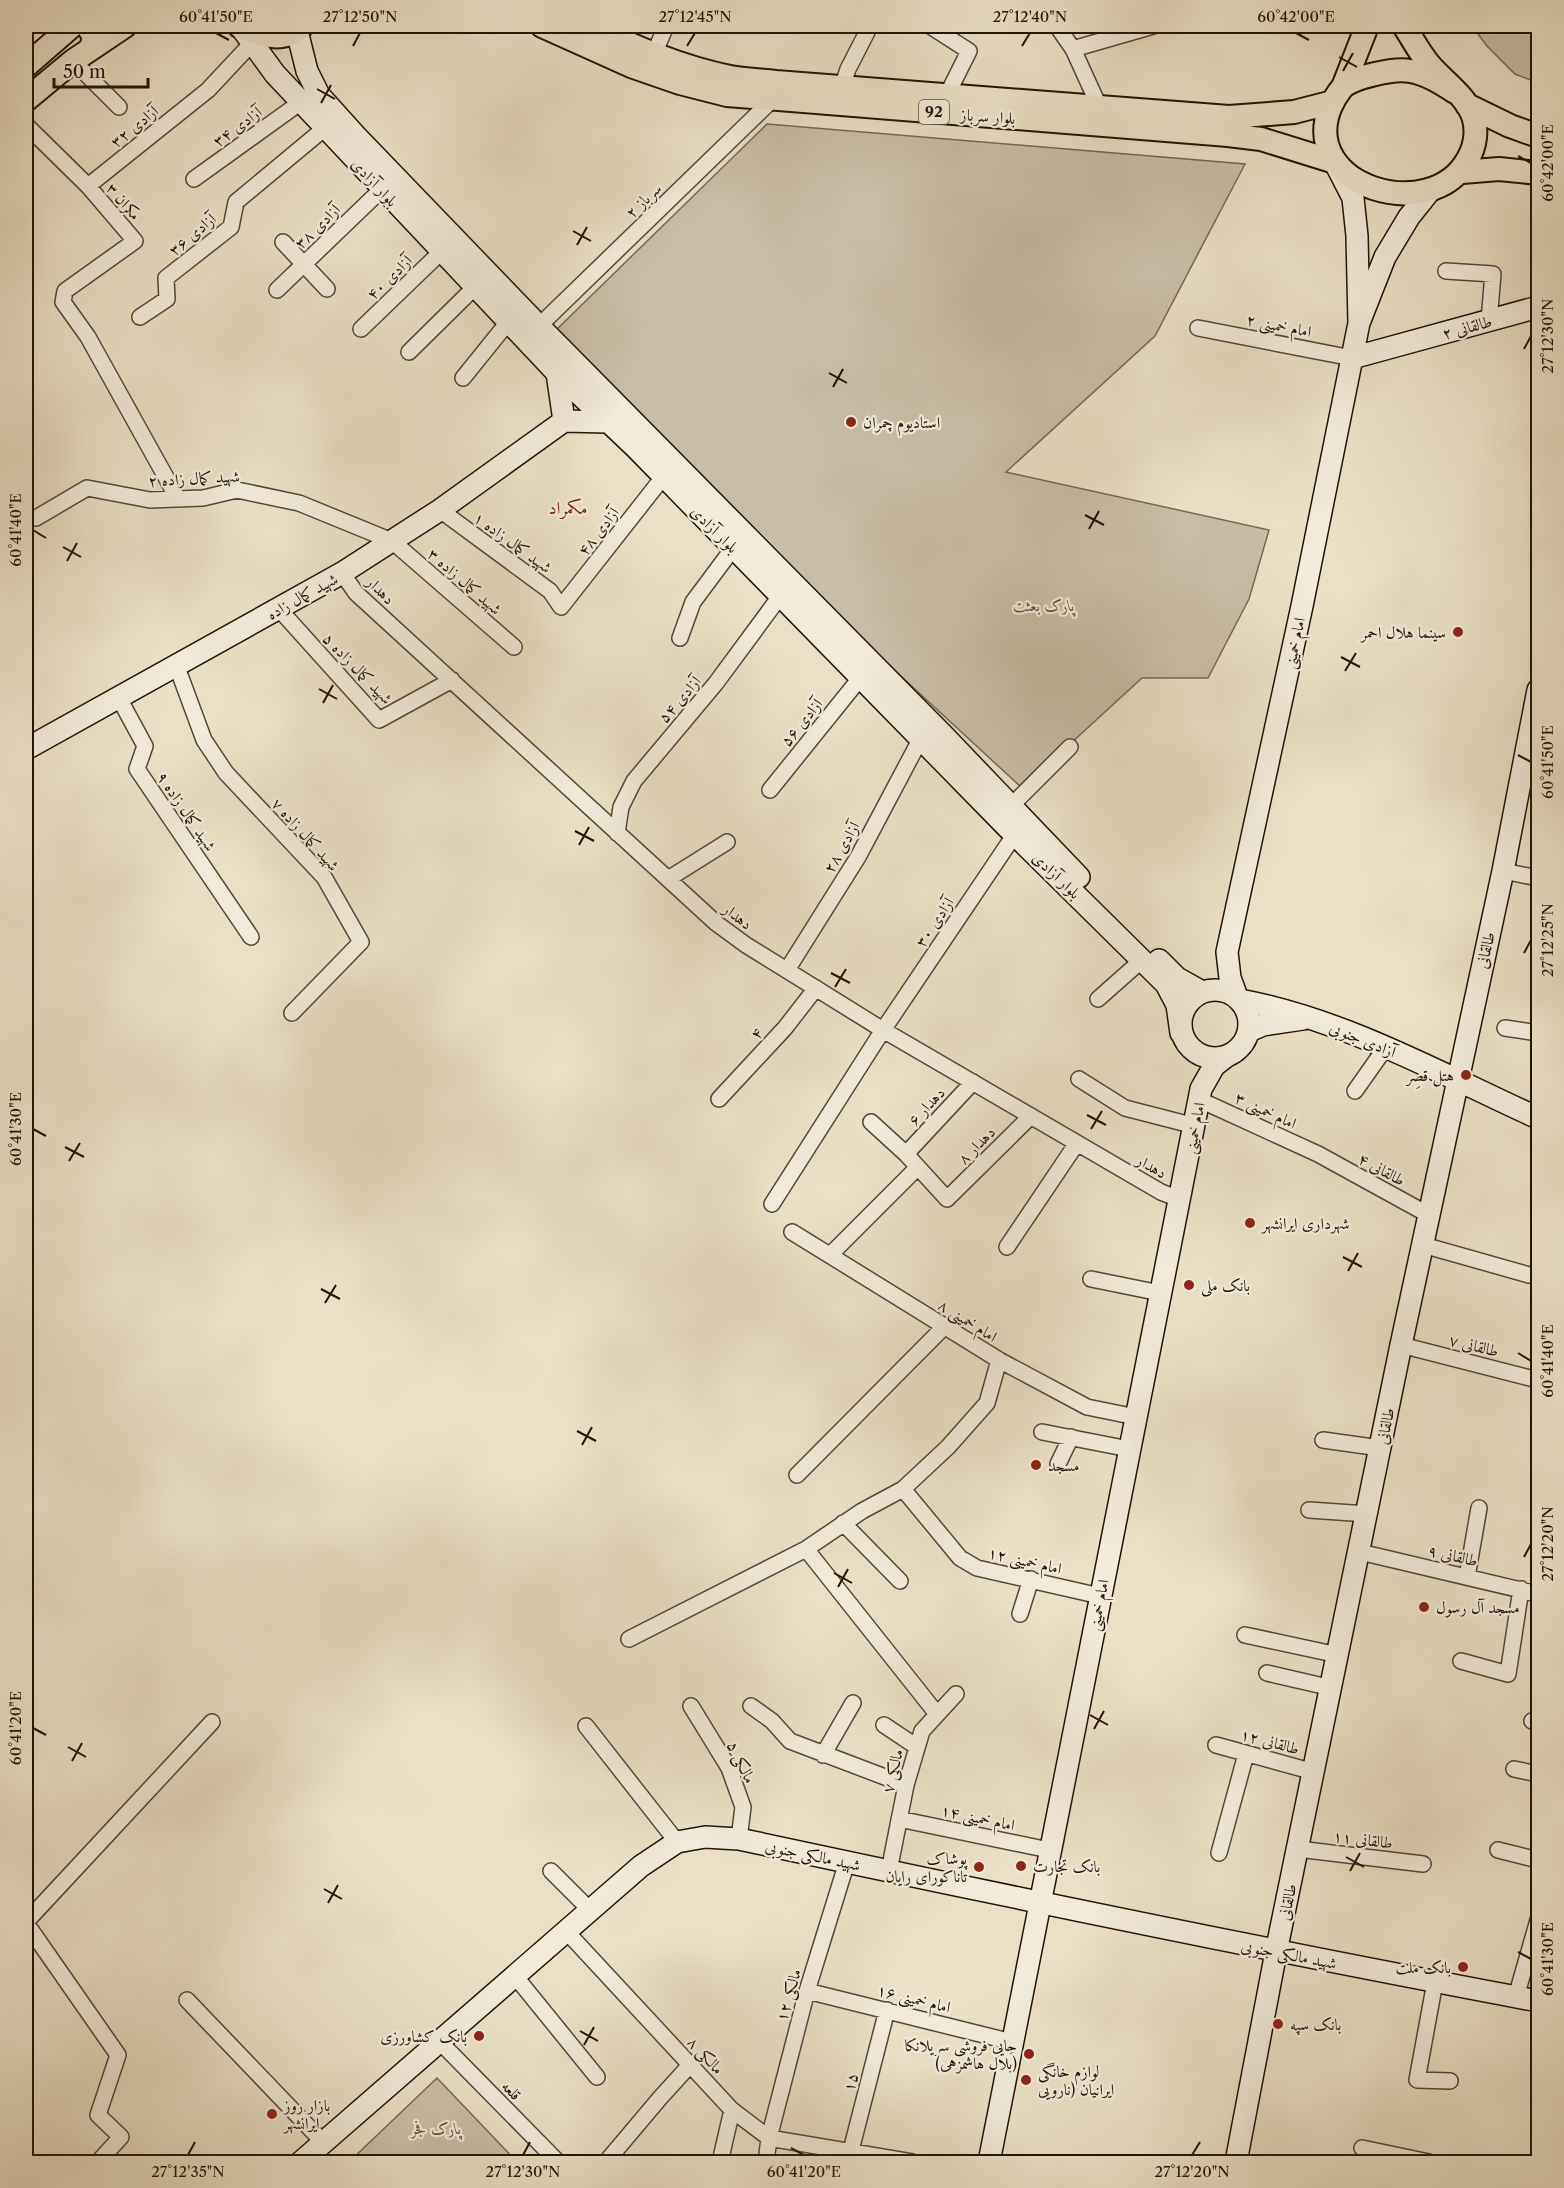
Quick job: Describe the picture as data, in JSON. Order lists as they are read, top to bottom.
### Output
{
  "streets": {
    "main road": [
      "92",
      "بلوار سرباز",
      "بلوار آزادی",
      "طالقانی ۲",
      "شهید کمال زاده",
      "امام خمینی",
      "طالقانی",
      "آزادی جنوبی",
      "شهید مالکی جنوبی"
    ],
    "street": [
      "آزادی ۳۲",
      "آزادی ۳۴",
      "سرباز ۲",
      "مکران ۳",
      "آزادی ۳۸",
      "آزادی ۳۶",
      "آزادی ۴۰",
      "امام خمینی ۲",
      "شهید کمال زاده ۲",
      "آزادی ۴۸",
      "شهید کمال زاده ۱",
      "شهید کمال زاده ۳",
      "دهدار",
      "شهید کمال زاده ۵",
      "آزادی ۵۴",
      "آزادی ۵۶",
      "شهید کمال زاده ۹",
      "شهید کمال زاده ۷",
      "آزادی ۲۸",
      "آزادی ۳۰",
      "۴",
      "دهدار ۶",
      "امام خمینی ۳",
      "دهدار ۸",
      "طالقانی ۴",
      "امام خمینی ۸",
      "طالقانی ۷",
      "طالقانی ۹",
      "امام خمینی ۱۲",
      "طالقانی ۱۲",
      "مالکی ۵",
      "مالکی ۷",
      "امام خمینی ۱۴",
      "طالقانی ۱۱",
      "مالکی ۱۲",
      "امام خمینی ۱۶",
      "مالکی ۸",
      "۱۵",
      "قلعه"
    ]
  },
  "crossings": [
    ["92", "بلوار سرباز"],
    ["بلوار سرباز", "سرباز ۲"],
    ["آزادی ۳۲", "بلوار آزادی"],
    ["آزادی ۳۲", "مکران ۳"],
    ["آزادی ۳۴", "بلوار آزادی"],
    ["بلوار آزادی", "سرباز ۲"],
    ["بلوار آزادی", "آزادی ۳۸"],
    ["بلوار آزادی", "آزادی ۳۶"],
    ["بلوار آزادی", "آزادی ۴۰"],
    ["بلوار آزادی", "آزادی ۴۸"],
    ["بلوار آزادی", "امام خمینی"],
    ["بلوار آزادی", "آزادی ۵۴"],
    ["بلوار آزادی", "آزادی ۵۶"],
    ["بلوار آزادی", "آزادی ۲۸"],
    ["بلوار آزادی", "آزادی ۳۰"],
    ["بلوار آزادی", "آزادی جنوبی"],
    ["بلوار آزادی", "امام خمینی ۳"],
    ["مکران ۳", "شهید کمال زاده ۲"],
    ["امام خمینی ۲", "طالقانی ۲"],
    ["امام خمینی ۲", "امام خمینی"],
    ["طالقانی ۲", "امام خمینی"],
    ["شهید کمال زاده ۲", "شهید کمال زاده ۳"],
    ["شهید کمال زاده ۲", "شهید کمال زاده"],
    ["آزادی ۴۸", "شهید کمال زاده ۱"],
    ["شهید کمال زاده ۱", "شهید کمال زاده"],
    ["شهید کمال زاده ۳", "شهید کمال زاده"],
    ["دهدار", "شهید کمال زاده"],
    ["دهدار", "امام خمینی"],
    ["دهدار", "شهید کمال زاده ۵"],
    ["دهدار", "آزادی ۵۴"],
    ["دهدار", "آزادی ۲۸"],
    ["دهدار", "آزادی ۳۰"],
    ["دهدار", "۴"],
    ["دهدار", "دهدار ۶"],
    ["دهدار", "دهدار ۸"],
    ["شهید کمال زاده", "شهید کمال زاده ۵"],
    ["شهید کمال زاده", "شهید کمال زاده ۹"],
    ["شهید کمال زاده", "شهید کمال زاده ۷"],
    ["امام خمینی", "آزادی جنوبی"],
    ["امام خمینی", "امام خمینی ۳"],
    ["امام خمینی", "امام خمینی ۸"],
    ["امام خمینی", "امام خمینی ۱۲"],
    ["امام خمینی", "امام خمینی ۱۴"],
    ["امام خمینی", "شهید مالکی جنوبی"],
    ["امام خمینی", "امام خمینی ۱۶"],
    ["طالقانی", "آزادی جنوبی"],
    ["طالقانی", "طالقانی ۴"],
    ["طالقانی", "طالقانی ۷"],
    ["طالقانی", "طالقانی ۹"],
    ["طالقانی", "طالقانی ۱۲"],
    ["طالقانی", "طالقانی ۱۱"],
    ["طالقانی", "شهید مالکی جنوبی"],
    ["امام خمینی ۳", "طالقانی ۴"],
    ["مالکی ۵", "شهید مالکی جنوبی"],
    ["مالکی ۷", "امام خمینی ۱۴"],
    ["مالکی ۷", "شهید مالکی جنوبی"],
    ["شهید مالکی جنوبی", "مالکی ۱۲"],
    ["شهید مالکی جنوبی", "مالکی ۸"],
    ["شهید مالکی جنوبی", "قلعه"],
    ["مالکی ۱۲", "امام خمینی ۱۶"],
    ["مالکی ۱۲", "مالکی ۸"],
    ["امام خمینی ۱۶", "۱۵"],
    ["مالکی ۸", "۱۵"]
  ],
  "districts": ["مکمراد"],
  "parks": ["پارک بعثت", "پارک فجر"],
  "places": [
    "استادیوم چمران",
    "سینما هلال احمر",
    "هتل قصِر",
    "شهرداری ایرانشهر",
    "بانک ملی",
    "مسجد",
    "مسجد آل رسول",
    "بانک تجارت",
    "پوشاک تاناکورای رایان",
    "بانک ملت",
    "بانک سپه",
    "بانک کشاورزی",
    "چایی فروشی سریلانکا (بلال هاشمزهی)",
    "لوازم خانگی ایرانیان (نارویی",
    "بازار روز ایرانشهر"
  ],
  "scale_bar": "50 m",
  "coordinates": [
    "60°41'50\"E",
    "27°12'50\"N",
    "27°12'45\"N",
    "27°12'40\"N",
    "60°42'00\"E",
    "27°12'30\"N",
    "60°41'40\"E",
    "27°12'25\"N",
    "60°41'30\"E",
    "27°12'20\"N",
    "60°41'20\"E",
    "27°12'35\"N"
  ]
}
